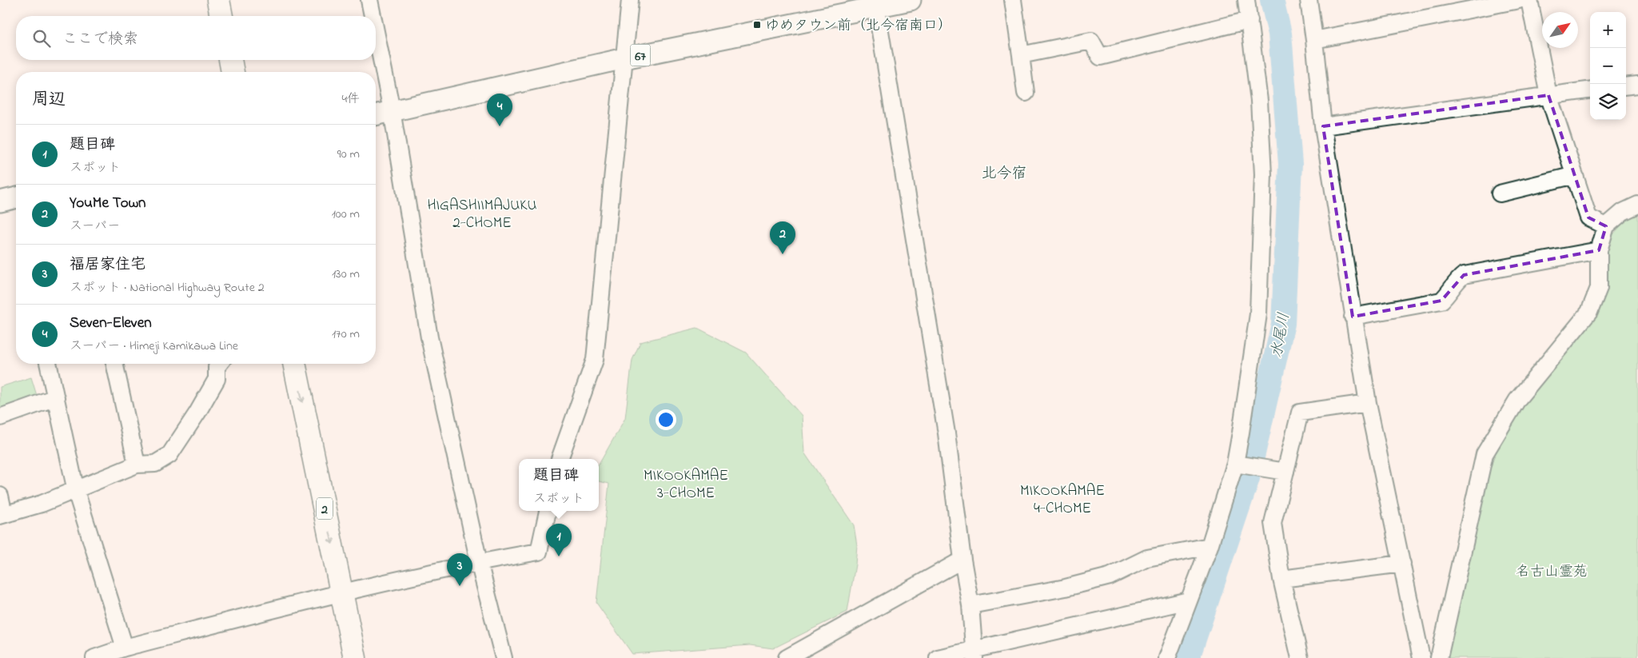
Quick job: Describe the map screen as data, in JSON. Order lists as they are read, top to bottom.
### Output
{
  "streets": {
    "highway": ["2"],
    "main road": ["67"]
  },
  "districts": [
    "北今宿",
    "HIGASHIIMAJUKU 2-CHOME",
    "MIKOOKAMAE 3-CHOME",
    "MIKOOKAMAE 4-CHOME"
  ],
  "water": ["水尾川"],
  "parks": ["名古山霊苑"],
  "places": {
    "transit": ["ゆめタウン前（北今宿南口）"]
  },
  "north": "top right",
  "page": {
    "map_buttons": ["+", "−"],
    "search": "ここで検索",
    "heading": ["周辺", "4件"],
    "pins": [
      "4",
      "2",
      "1",
      "3"
    ],
    "list": [
      {
        "mark": "1",
        "name": "題目碑",
        "note": "スポット",
        "value": "90 m"
      },
      {
        "mark": "2",
        "name": "YouMe Town",
        "note": "スーパー",
        "value": "100 m"
      },
      {
        "mark": "3",
        "name": "福居家住宅",
        "note": "スポット · National Highway Route 2",
        "value": "130 m"
      },
      {
        "mark": "4",
        "name": "Seven-Eleven",
        "note": "スーパー · Himeji Kamikawa Line",
        "value": "170 m"
      }
    ],
    "popup": ["題目碑", "スポット"]
  }
}
